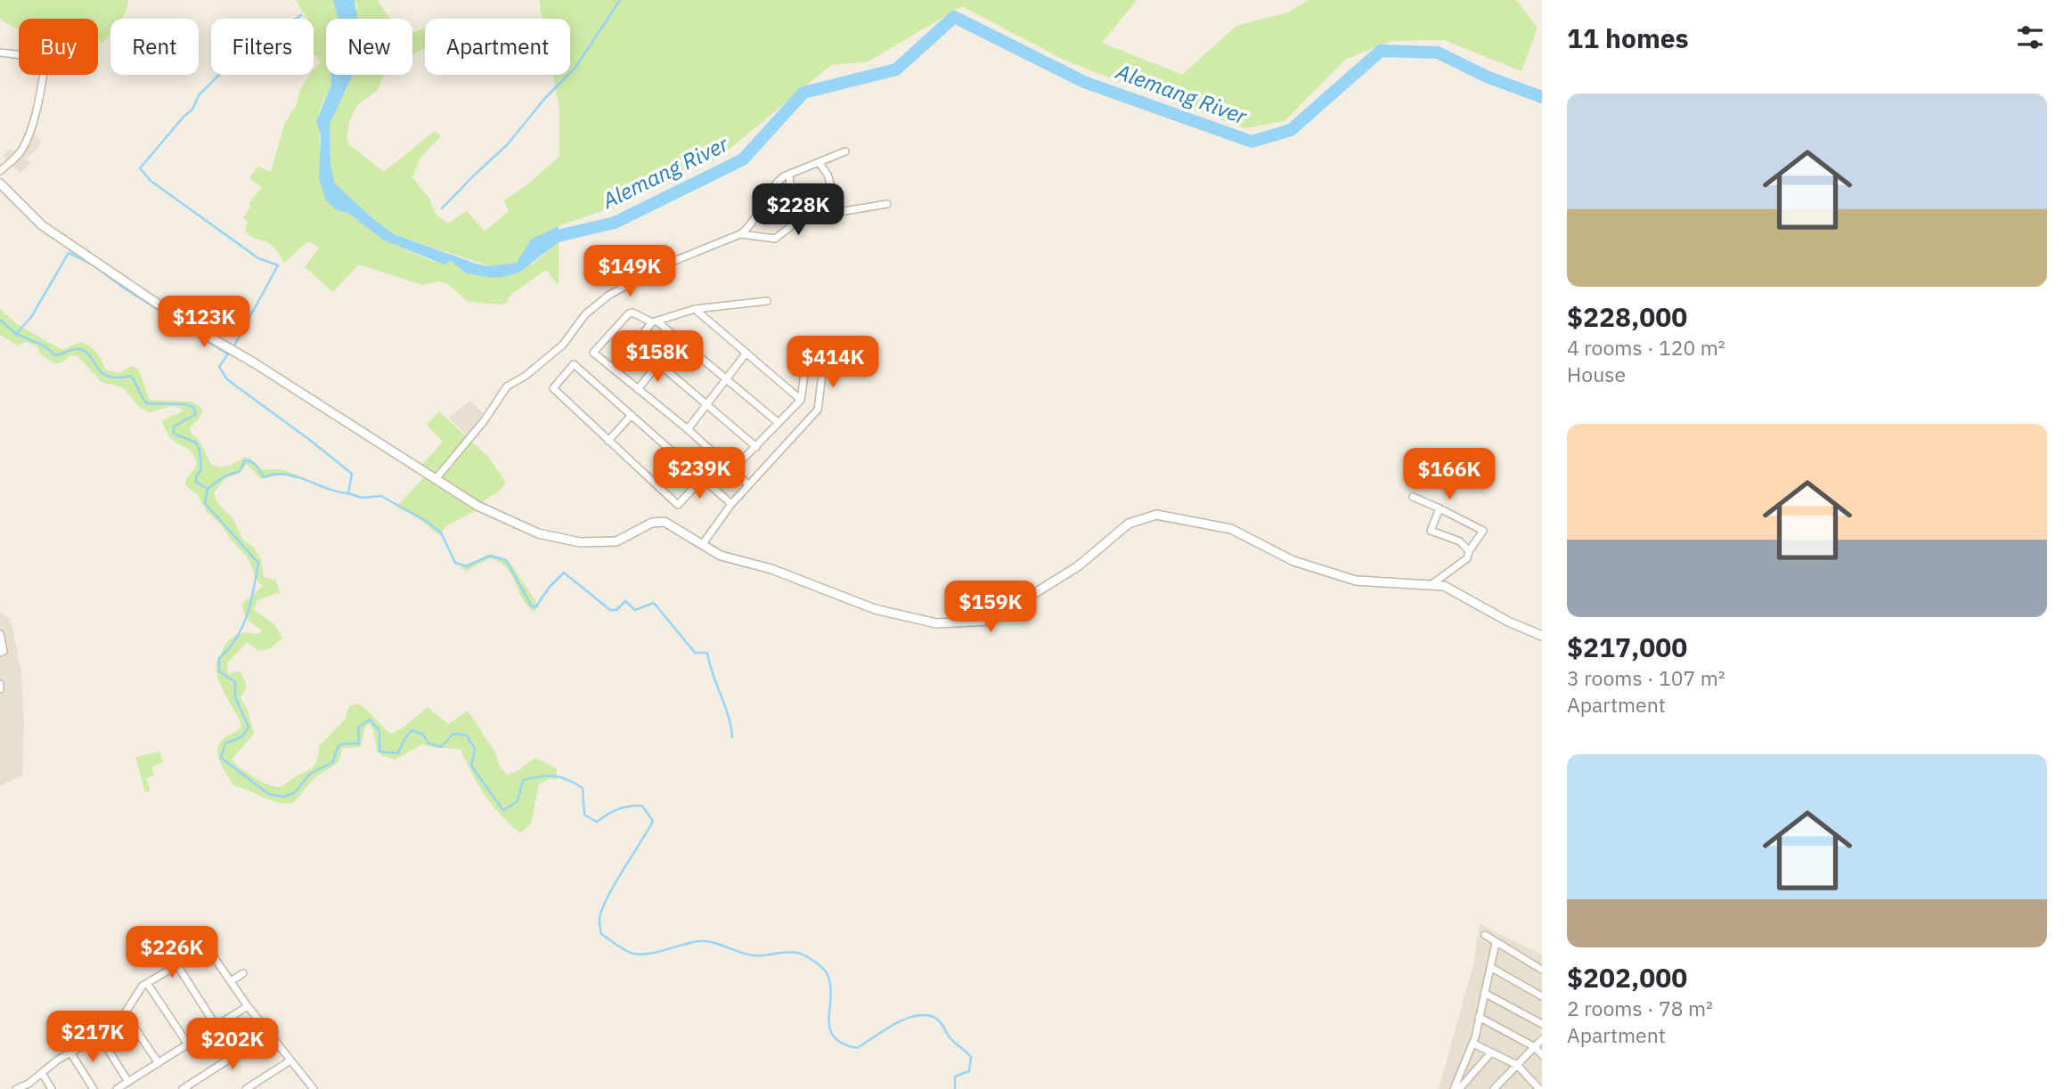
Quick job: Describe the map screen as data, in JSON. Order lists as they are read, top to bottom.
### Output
{
  "water": ["Alemang River"],
  "page": {
    "heading": "11 homes",
    "chip": [
      "Buy",
      "Rent",
      "Filters",
      "New",
      "Apartment"
    ],
    "list": [
      {
        "name": "$228,000",
        "note": "4 rooms · 120 m² · House"
      },
      {
        "name": "$217,000",
        "note": "3 rooms · 107 m² · Apartment"
      },
      {
        "name": "$202,000",
        "note": "2 rooms · 78 m² · Apartment"
      }
    ],
    "price": [
      "$228K",
      "$149K",
      "$123K",
      "$158K",
      "$414K",
      "$239K",
      "$166K",
      "$159K",
      "$226K",
      "$217K",
      "$202K"
    ]
  }
}
